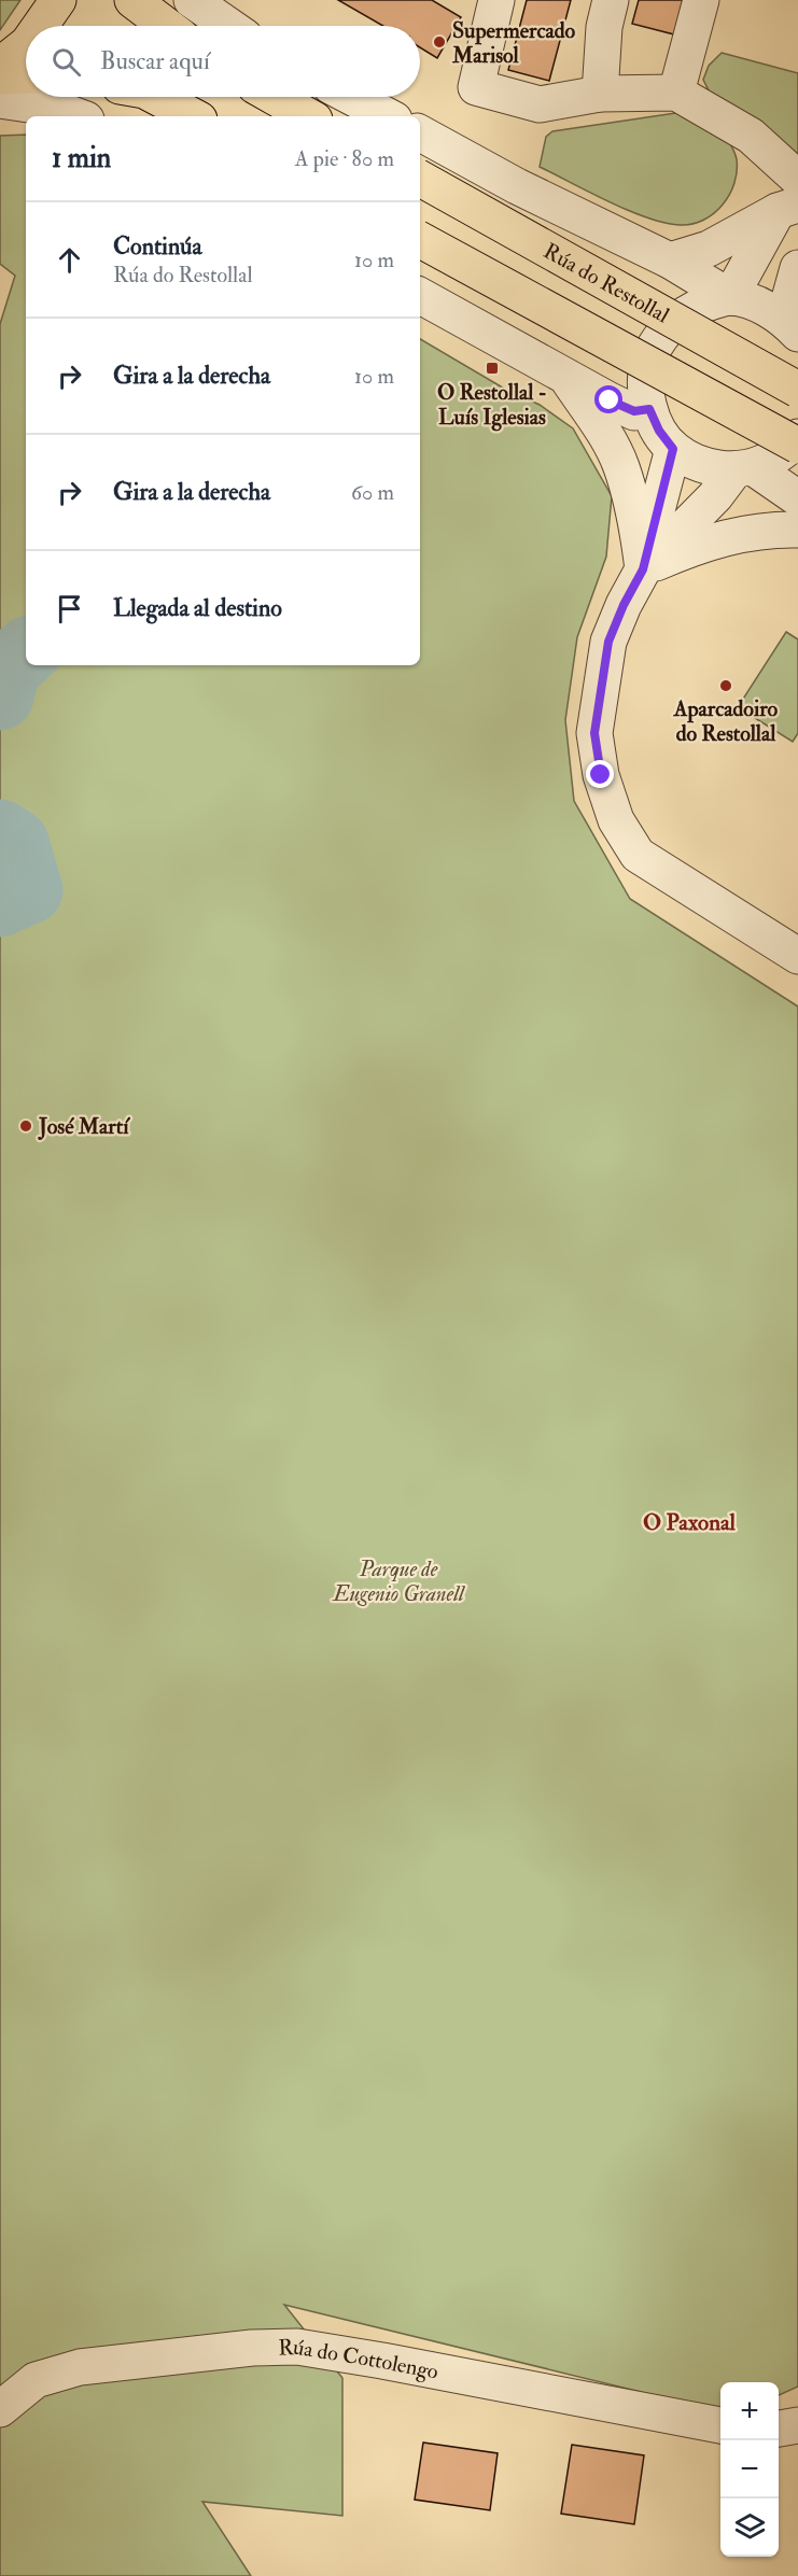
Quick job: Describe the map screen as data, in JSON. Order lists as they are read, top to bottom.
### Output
{
  "streets": {
    "main road": ["Rúa do Restollal"],
    "street": ["Rúa do Cottolengo"]
  },
  "districts": ["O Paxonal"],
  "parks": ["Parque de Eugenio Granell"],
  "places": {
    "other": ["Supermercado Marisol", "Aparcadoiro do Restollal", "José Martí"],
    "transit": ["O Restollal - Luís Iglesias"]
  },
  "page": {
    "search": "Buscar aquí",
    "heading": ["1 min", "A pie · 80 m"],
    "list": [
      ["Continúa", "Rúa do Restollal", "10 m"],
      ["Gira a la derecha", "10 m"],
      ["Gira a la derecha", "60 m"],
      "Llegada al destino"
    ],
    "map_buttons": ["+", "−"]
  }
}
